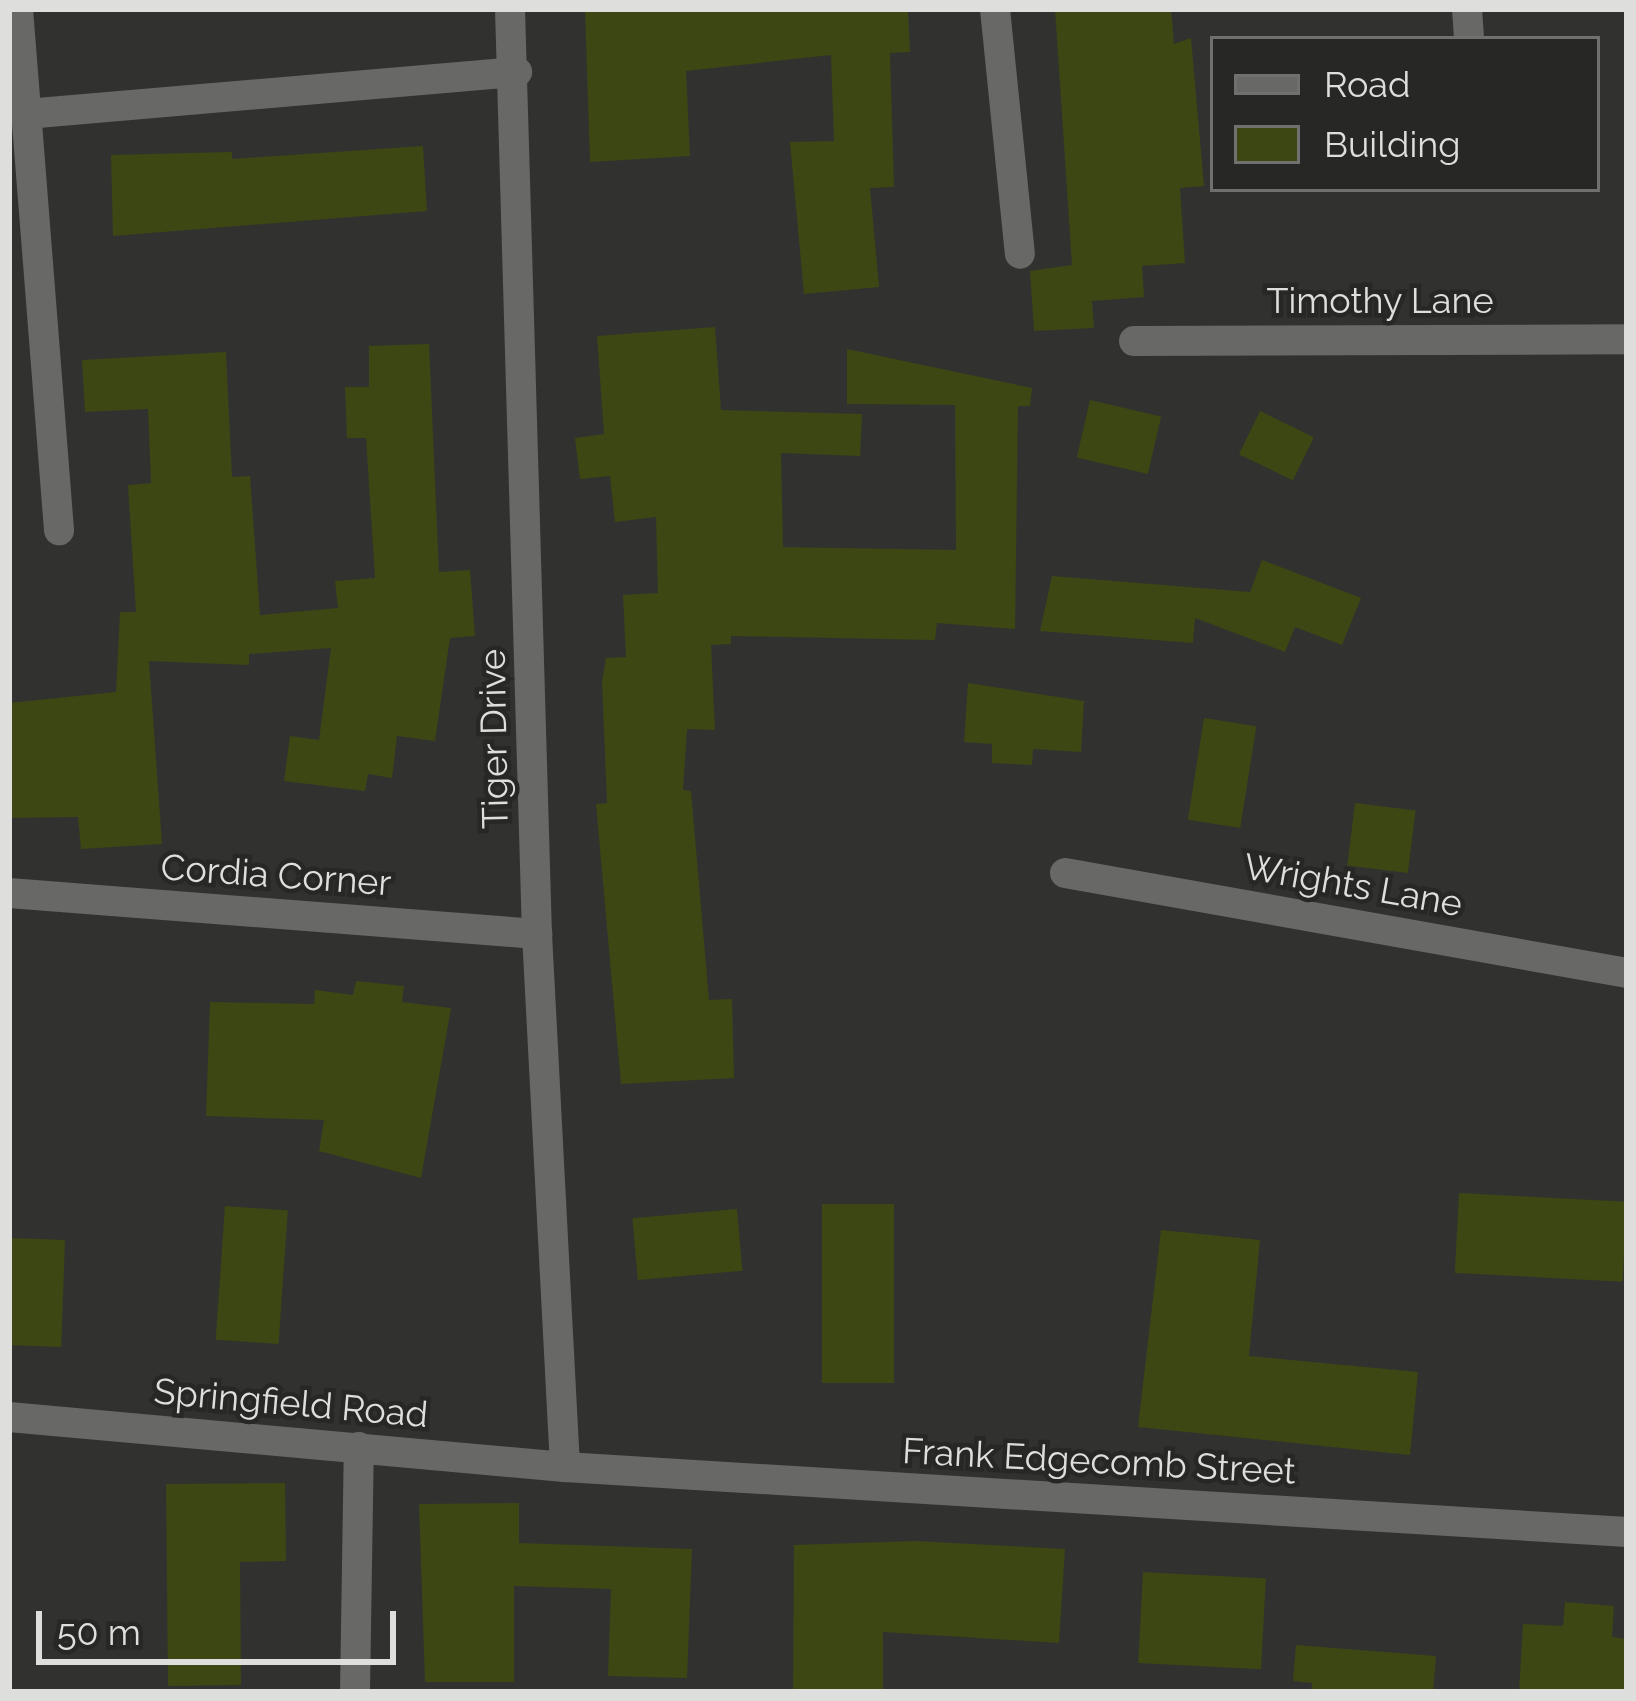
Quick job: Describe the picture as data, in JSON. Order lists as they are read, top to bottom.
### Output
{
  "streets": {
    "street": [
      "Timothy Lane",
      "Tiger Drive",
      "Cordia Corner",
      "Wrights Lane",
      "Springfield Road",
      "Frank Edgecomb Street"
    ]
  },
  "crossings": [
    ["Tiger Drive", "Cordia Corner"],
    ["Tiger Drive", "Springfield Road"],
    ["Tiger Drive", "Frank Edgecomb Street"],
    ["Springfield Road", "Frank Edgecomb Street"]
  ],
  "legend": ["Road", "Building"],
  "scale_bar": "50 m"
}
